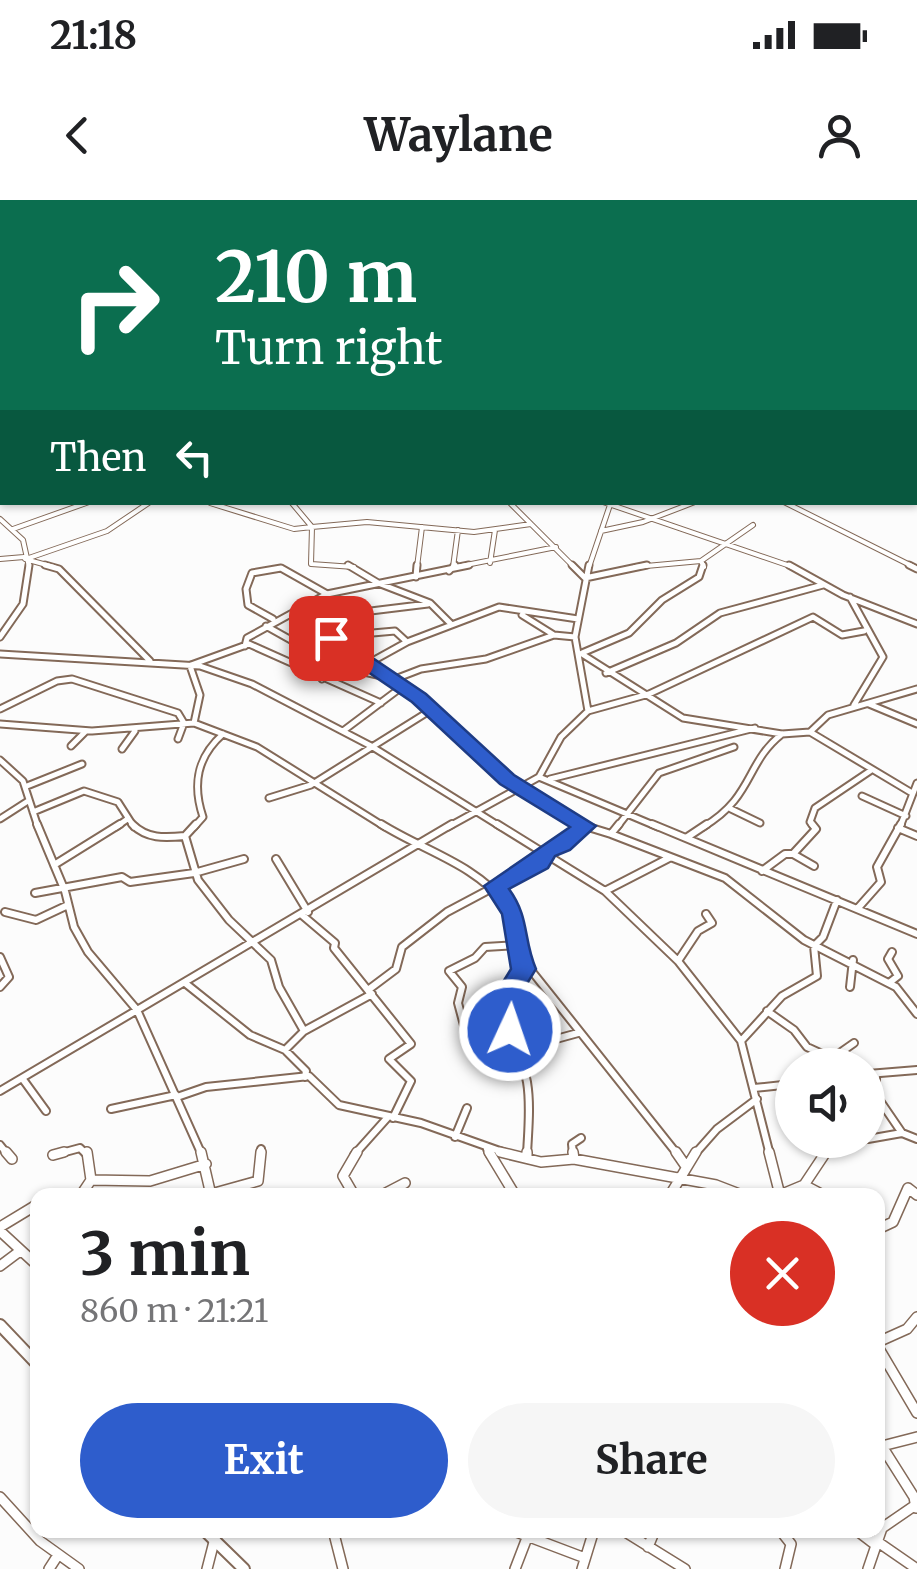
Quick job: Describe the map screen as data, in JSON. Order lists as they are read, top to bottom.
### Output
{
  "page": {
    "status": "21:18",
    "header": "Waylane",
    "turn": ["210 m", "Turn right"],
    "then": "Then",
    "heading": ["3 min", "860 m · 21:21"],
    "buttons": ["Exit", "Share"]
  }
}
